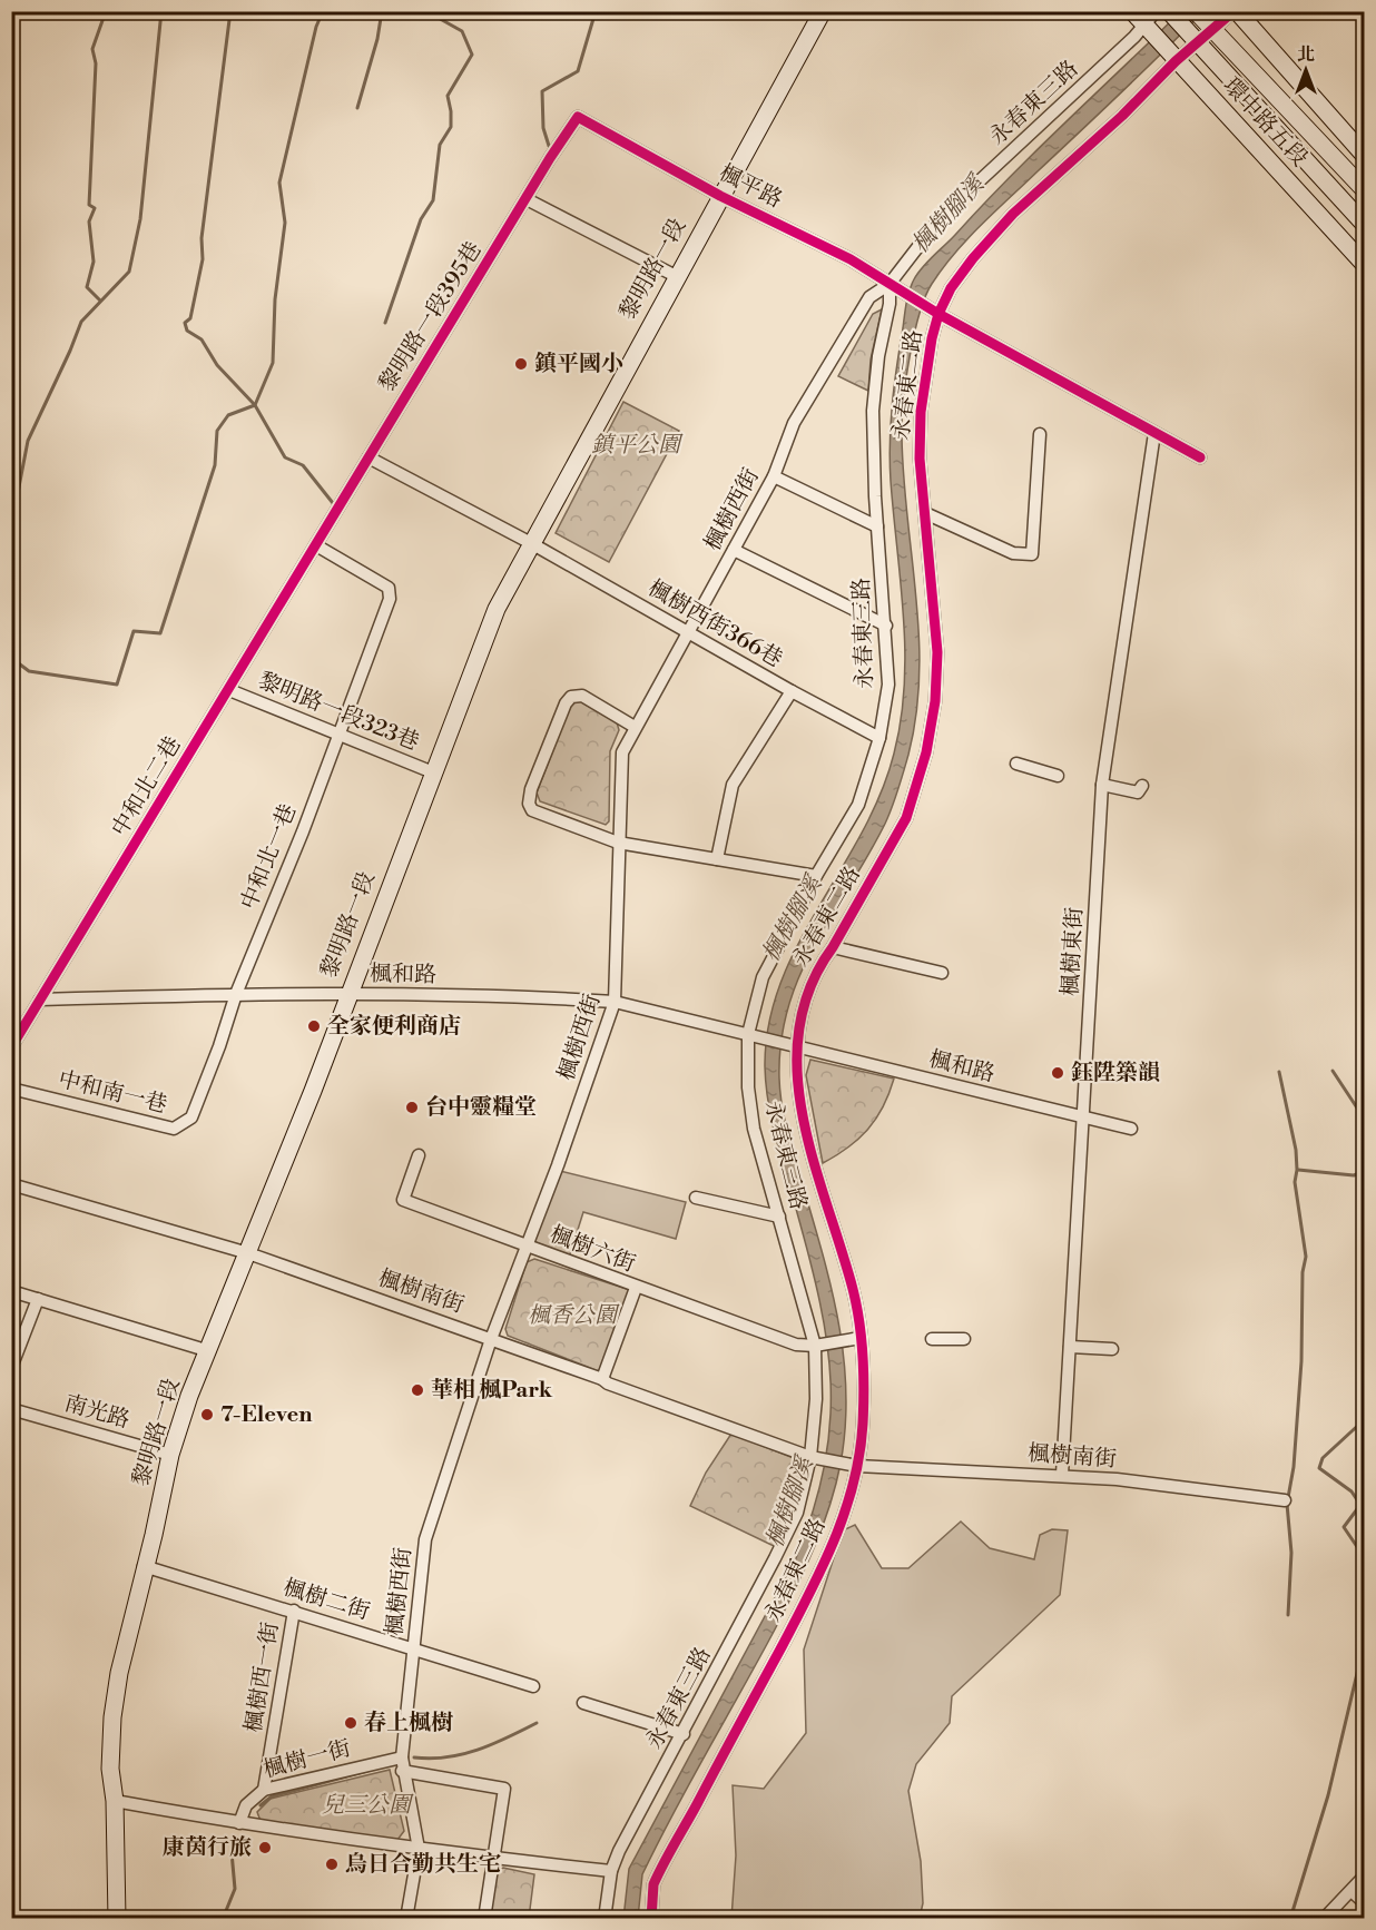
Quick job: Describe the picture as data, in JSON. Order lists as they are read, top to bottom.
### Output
{
  "streets": {
    "main road": ["環中路五段", "黎明路一段"],
    "street": [
      "永春東三路",
      "楓平路",
      "黎明路一段395巷",
      "永春東二路",
      "楓樹西街",
      "楓樹西街366巷",
      "黎明路一段323巷",
      "中和北二巷",
      "中和北一巷",
      "楓樹東街",
      "楓和路",
      "中和南一巷",
      "楓樹六街",
      "楓樹南街",
      "南光路",
      "楓樹二街",
      "楓樹西一街",
      "楓樹一街"
    ]
  },
  "crossings": [
    ["永春東三路", "環中路五段"],
    ["永春東三路", "楓平路"],
    ["永春東三路", "楓樹西街"],
    ["永春東三路", "楓樹西街366巷"],
    ["永春東三路", "楓和路"],
    ["永春東三路", "楓樹六街"],
    ["永春東三路", "楓樹南街"],
    ["環中路五段", "永春東二路"],
    ["楓平路", "黎明路一段"],
    ["楓平路", "黎明路一段395巷"],
    ["楓平路", "永春東二路"],
    ["楓平路", "楓樹西街"],
    ["黎明路一段", "楓樹西街366巷"],
    ["黎明路一段", "黎明路一段323巷"],
    ["黎明路一段", "楓和路"],
    ["黎明路一段", "楓樹南街"],
    ["黎明路一段", "南光路"],
    ["黎明路一段", "楓樹二街"],
    ["黎明路一段395巷", "中和北二巷"],
    ["黎明路一段395巷", "中和北一巷"],
    ["永春東二路", "楓和路"],
    ["永春東二路", "楓樹南街"],
    ["楓樹西街", "楓樹西街366巷"],
    ["楓樹西街", "楓和路"],
    ["楓樹西街", "楓樹六街"],
    ["楓樹西街", "楓樹南街"],
    ["楓樹西街", "楓樹二街"],
    ["楓樹西街", "楓樹一街"],
    ["黎明路一段323巷", "中和北二巷"],
    ["黎明路一段323巷", "中和北一巷"],
    ["中和北二巷", "中和北一巷"],
    ["中和北二巷", "楓和路"],
    ["中和北一巷", "楓和路"],
    ["中和北一巷", "中和南一巷"],
    ["楓樹東街", "楓和路"],
    ["楓樹東街", "楓樹南街"],
    ["楓和路", "中和南一巷"],
    ["楓樹二街", "楓樹西一街"],
    ["楓樹西一街", "楓樹一街"]
  ],
  "water": ["楓樹腳溪"],
  "parks": ["鎮平公園", "楓香公園", "兒三公園"],
  "places": [
    "鎮平國小",
    "全家便利商店",
    "鈺陞築韻",
    "台中靈糧堂",
    "華相 楓Park",
    "7-Eleven",
    "春上楓樹",
    "康茵行旅",
    "烏日合勤共生宅"
  ],
  "north": "top"
}
